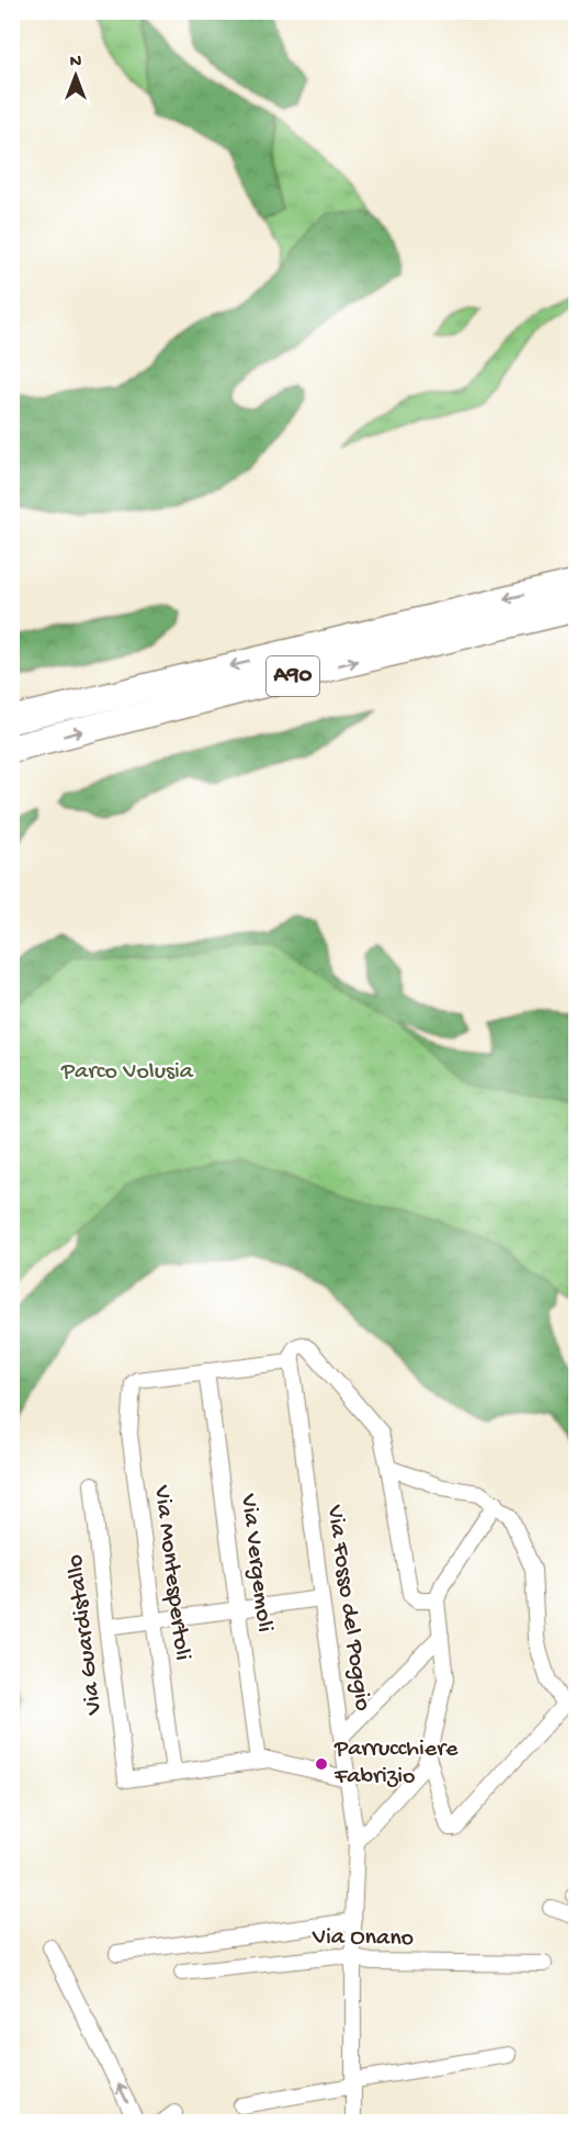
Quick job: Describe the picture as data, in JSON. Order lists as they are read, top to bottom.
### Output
{
  "streets": {
    "highway": ["A90"],
    "street": [
      "Via Vergemoli",
      "Via Montespertoli",
      "Via Fosso del Poggio",
      "Via Guardistallo",
      "Via Onano"
    ]
  },
  "crossings": [
    ["Via Vergemoli", "Via Montespertoli"],
    ["Via Montespertoli", "Via Guardistallo"],
    ["Via Fosso del Poggio", "Via Onano"]
  ],
  "parks": ["Parco Volusia"],
  "places": ["Parrucchiere Fabrizio"],
  "north": "top"
}
